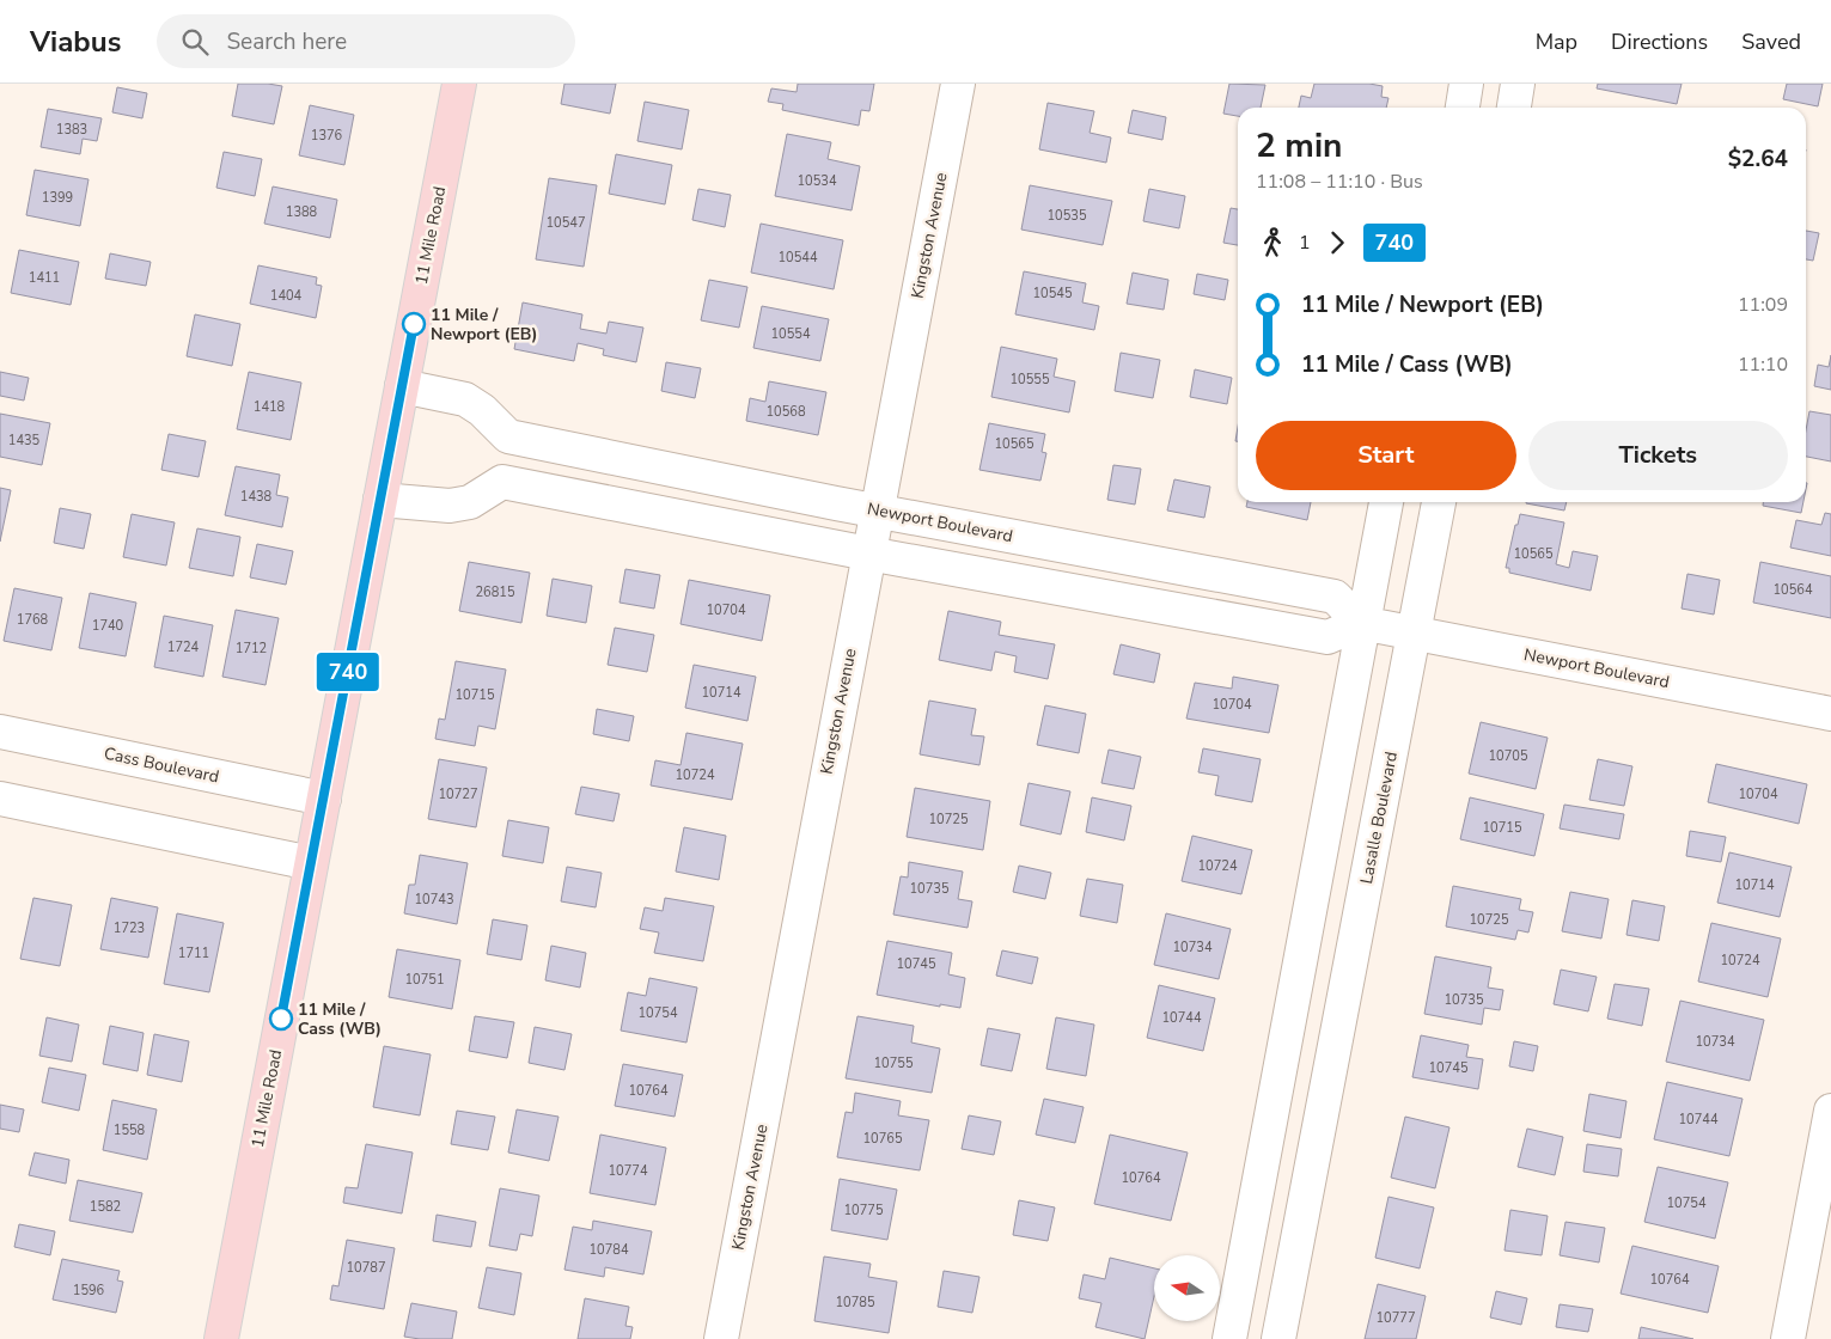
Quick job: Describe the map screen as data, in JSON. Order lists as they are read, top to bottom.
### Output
{
  "streets": {
    "main road": ["11 Mile Road"],
    "street": [
      "Kingston Avenue",
      "Newport Boulevard",
      "Cass Boulevard",
      "Lasalle Boulevard"
    ]
  },
  "crossings": [
    ["11 Mile Road", "Cass Boulevard"],
    ["Kingston Avenue", "Newport Boulevard"],
    ["Newport Boulevard", "Lasalle Boulevard"]
  ],
  "places": ["11 Mile / Newport (EB)", "11 Mile / Cass (WB)"],
  "lines": ["bus line 740"],
  "house_numbers": [
    "1383",
    "1376",
    "10534",
    "1399",
    "1388",
    "10535",
    "10547",
    "10544",
    "1411",
    "10545",
    "1404",
    "10554",
    "10555",
    "1418",
    "10568",
    "1435",
    "10565",
    "1438",
    "10565",
    "10564",
    "26815",
    "10704",
    "1768",
    "1740",
    "1724",
    "1712",
    "10714",
    "10715",
    "10704",
    "10705",
    "10724",
    "10727",
    "10704",
    "10725",
    "10715",
    "10724",
    "10714",
    "10735",
    "10743",
    "10725",
    "1723",
    "10734",
    "1711",
    "10724",
    "10745",
    "10751",
    "10735",
    "10754",
    "10744",
    "10734",
    "10755",
    "10745",
    "10764",
    "10744",
    "1558",
    "10765",
    "10774",
    "10764",
    "10754",
    "1582",
    "10775",
    "10784",
    "10787",
    "10764",
    "1596",
    "10785",
    "10777"
  ],
  "north": "left",
  "page": {
    "header": "Viabus",
    "search": "Search here",
    "nav": ["Map", "Directions", "Saved"],
    "on_map": "740",
    "heading": ["2 min", "11:08 – 11:10 · Bus", "$2.64"],
    "legs": ["1", "740"],
    "list": [
      {
        "name": "11 Mile / Newport (EB)",
        "value": "11:09"
      },
      {
        "name": "11 Mile / Cass (WB)",
        "value": "11:10"
      }
    ],
    "buttons": ["Start", "Tickets"]
  }
}
